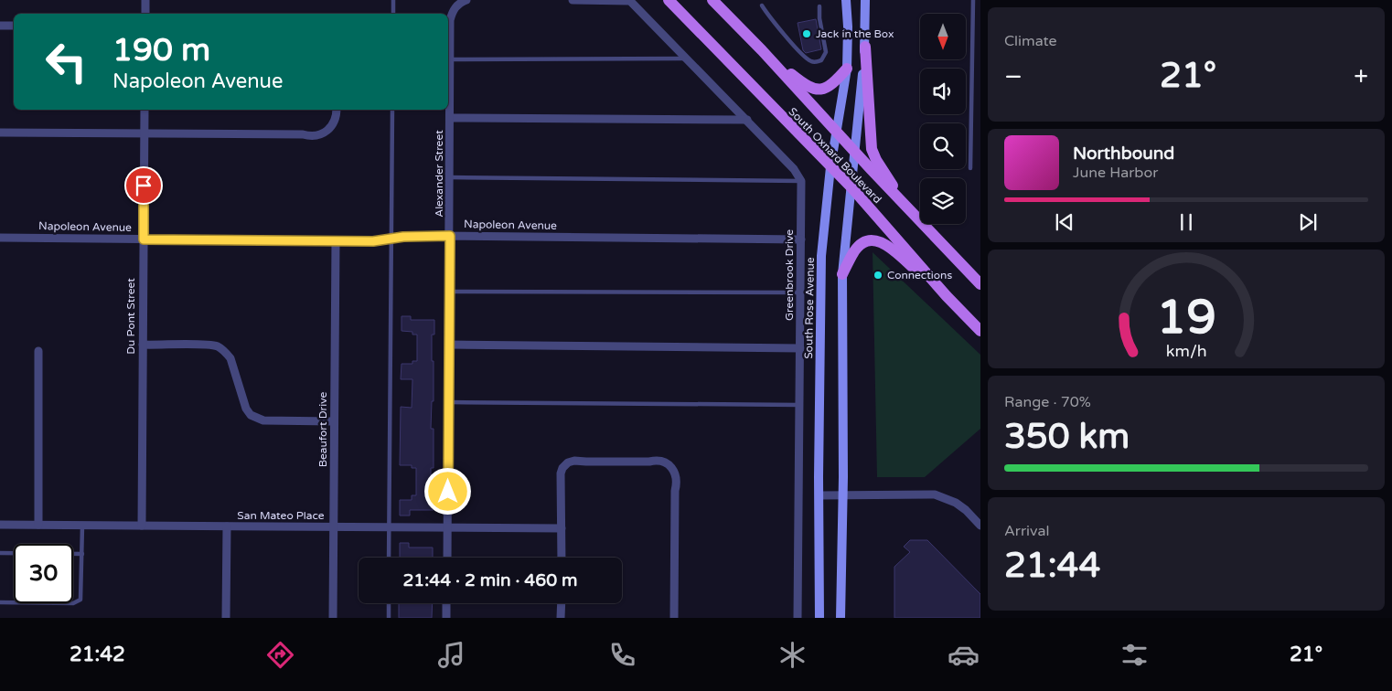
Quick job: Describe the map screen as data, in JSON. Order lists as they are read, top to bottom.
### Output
{
  "streets": {
    "main road": ["South Oxnard Boulevard", "South Rose Avenue"],
    "street": [
      "Alexander Street",
      "Napoleon Avenue",
      "Greenbrook Drive",
      "Du Pont Street",
      "Beaufort Drive",
      "San Mateo Place"
    ]
  },
  "crossings": [
    ["South Oxnard Boulevard", "South Rose Avenue"],
    ["Alexander Street", "Napoleon Avenue"],
    ["Alexander Street", "San Mateo Place"],
    ["Napoleon Avenue", "Greenbrook Drive"],
    ["Napoleon Avenue", "Du Pont Street"],
    ["Napoleon Avenue", "Beaufort Drive"],
    ["Du Pont Street", "San Mateo Place"],
    ["Beaufort Drive", "San Mateo Place"]
  ],
  "places": ["Jack in the Box", "Connections"],
  "north": "bottom",
  "page": {
    "tile": [
      "Climate",
      ["Range · 70%", "350 km"],
      ["Arrival", "21:44"]
    ],
    "turn": ["190 m", "Napoleon Avenue"],
    "heat": ["−", "21°", "+"],
    "song": ["Northbound", "June Harbor"],
    "limit": "30",
    "trip": "21:44 · 2 min · 460 m",
    "tabs": ["21:42", "21°"],
    "gauge": ["19", "km/h"]
  }
}
